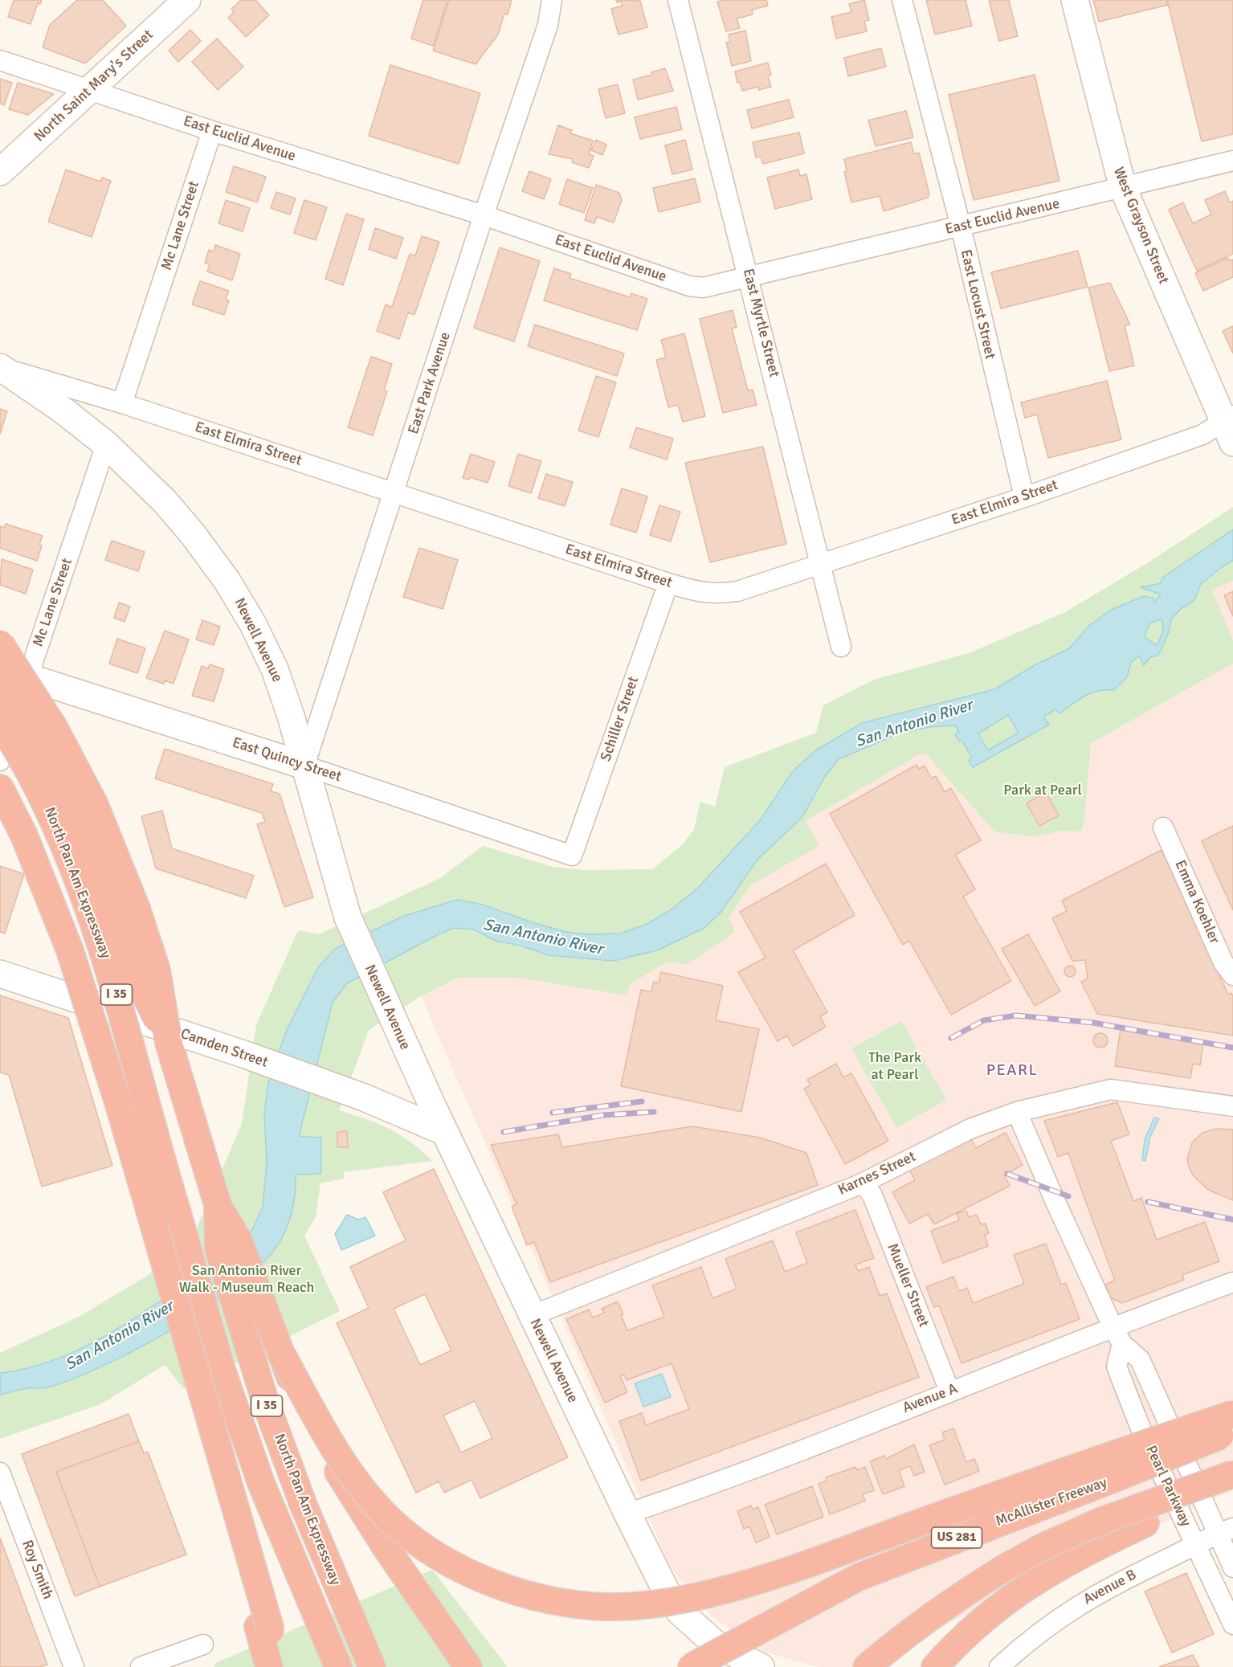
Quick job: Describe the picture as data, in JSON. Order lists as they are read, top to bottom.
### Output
{
  "streets": {
    "highway": [
      "North Pan Am Expressway",
      "I 35",
      "McAllister Freeway",
      "US 281"
    ],
    "main road": [
      "North Saint Mary's Street",
      "West Grayson Street",
      "Newell Avenue",
      "East Quincy Street",
      "Camden Street"
    ],
    "street": [
      "East Euclid Avenue",
      "Mc Lane Street",
      "East Locust Street",
      "East Myrtle Street",
      "East Park Avenue",
      "East Elmira Street",
      "Schiller Street",
      "Emma Koehler",
      "Karnes Street",
      "Mueller Street",
      "Avenue A",
      "Pearl Parkway",
      "Roy Smith",
      "Avenue B"
    ]
  },
  "crossings": [
    ["North Saint Mary's Street", "East Euclid Avenue"],
    ["East Euclid Avenue", "Mc Lane Street"],
    ["East Euclid Avenue", "West Grayson Street"],
    ["East Euclid Avenue", "East Locust Street"],
    ["East Euclid Avenue", "East Myrtle Street"],
    ["East Euclid Avenue", "East Park Avenue"],
    ["Mc Lane Street", "East Elmira Street"],
    ["Mc Lane Street", "Newell Avenue"],
    ["Mc Lane Street", "East Quincy Street"],
    ["West Grayson Street", "East Elmira Street"],
    ["East Locust Street", "East Elmira Street"],
    ["East Myrtle Street", "East Elmira Street"],
    ["East Park Avenue", "East Elmira Street"],
    ["East Park Avenue", "Newell Avenue"],
    ["East Park Avenue", "East Quincy Street"],
    ["East Elmira Street", "Newell Avenue"],
    ["East Elmira Street", "Schiller Street"],
    ["Newell Avenue", "East Quincy Street"],
    ["Newell Avenue", "Camden Street"],
    ["Newell Avenue", "Karnes Street"],
    ["Newell Avenue", "Avenue A"],
    ["Schiller Street", "East Quincy Street"],
    ["Karnes Street", "Mueller Street"],
    ["Karnes Street", "Pearl Parkway"],
    ["Mueller Street", "Avenue A"],
    ["Avenue A", "Pearl Parkway"],
    ["Pearl Parkway", "Avenue B"]
  ],
  "districts": ["PEARL"],
  "water": ["San Antonio River"],
  "parks": ["Park at Pearl", "The Park at Pearl", "San Antonio River Walk - Museum Reach"]
}
